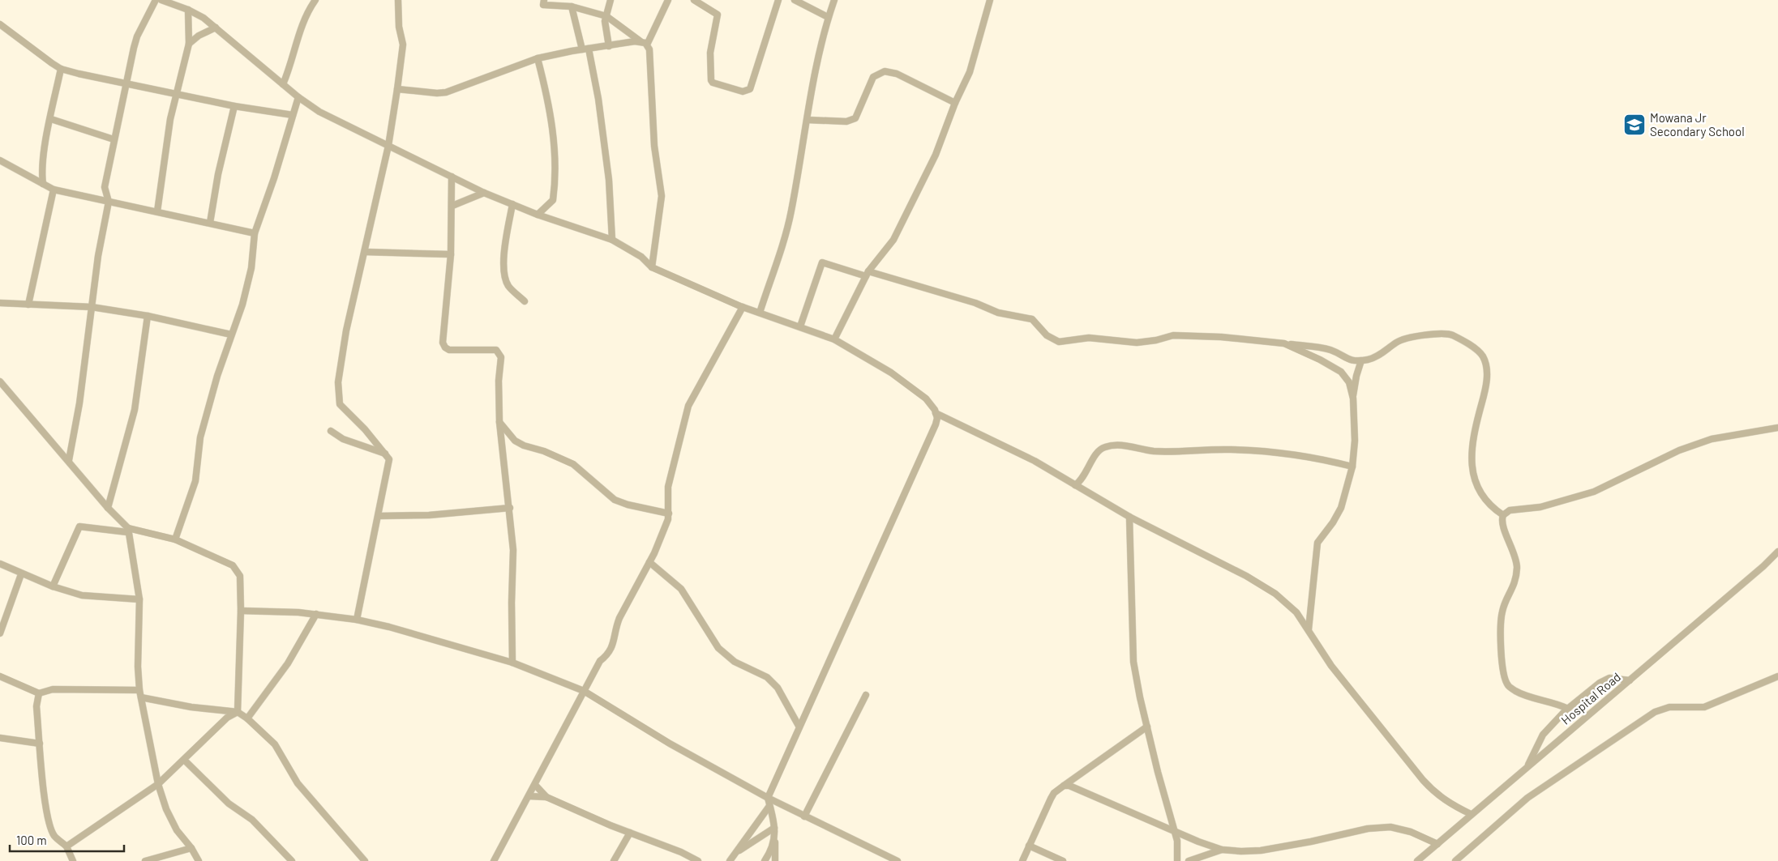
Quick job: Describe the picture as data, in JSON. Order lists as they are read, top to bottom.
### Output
{
  "streets": {
    "street": ["Hospital Road"]
  },
  "places": {
    "school or university": ["Mowana Jr Secondary School"]
  },
  "scale_bar": "100 m"
}
